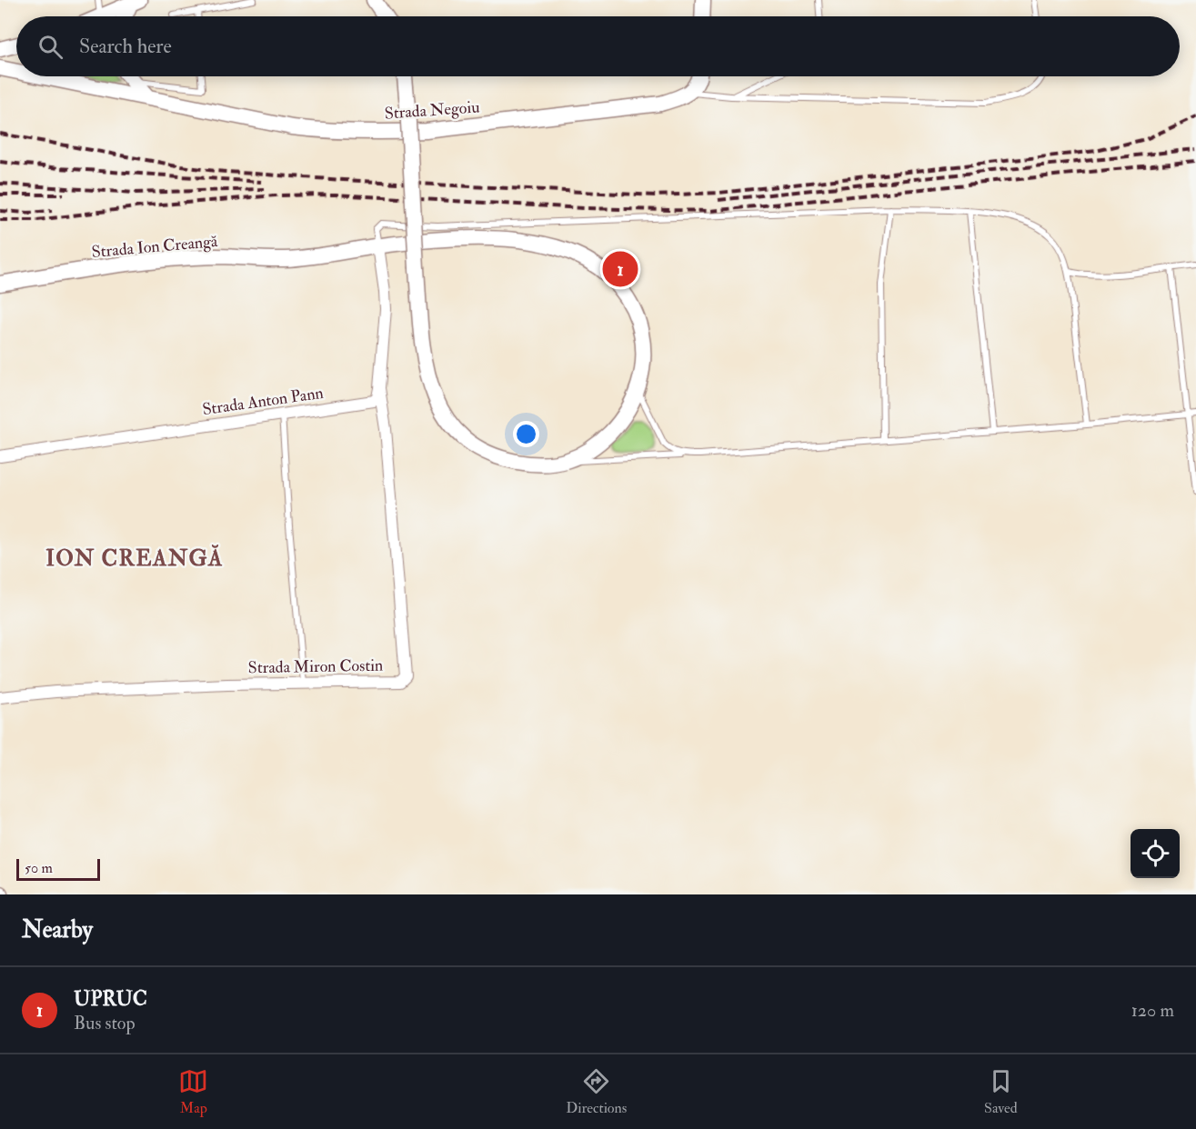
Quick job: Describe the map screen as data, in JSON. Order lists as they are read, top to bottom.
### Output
{
  "streets": {
    "main road": ["Strada Negoiu", "Strada Ion Creangă"],
    "street": ["Strada Anton Pann", "Strada Miron Costin"]
  },
  "crossings": [
    ["Strada Anton Pann", "Strada Miron Costin"]
  ],
  "districts": ["ION CREANGĂ"],
  "scale_bar": "50 m",
  "page": {
    "search": "Search here",
    "pins": "1",
    "scale": "50 m",
    "heading": "Nearby",
    "list": [
      {
        "mark": "1",
        "name": "UPRUC",
        "note": "Bus stop",
        "value": "120 m"
      }
    ],
    "nav": ["Map", "Directions", "Saved"]
  }
}
